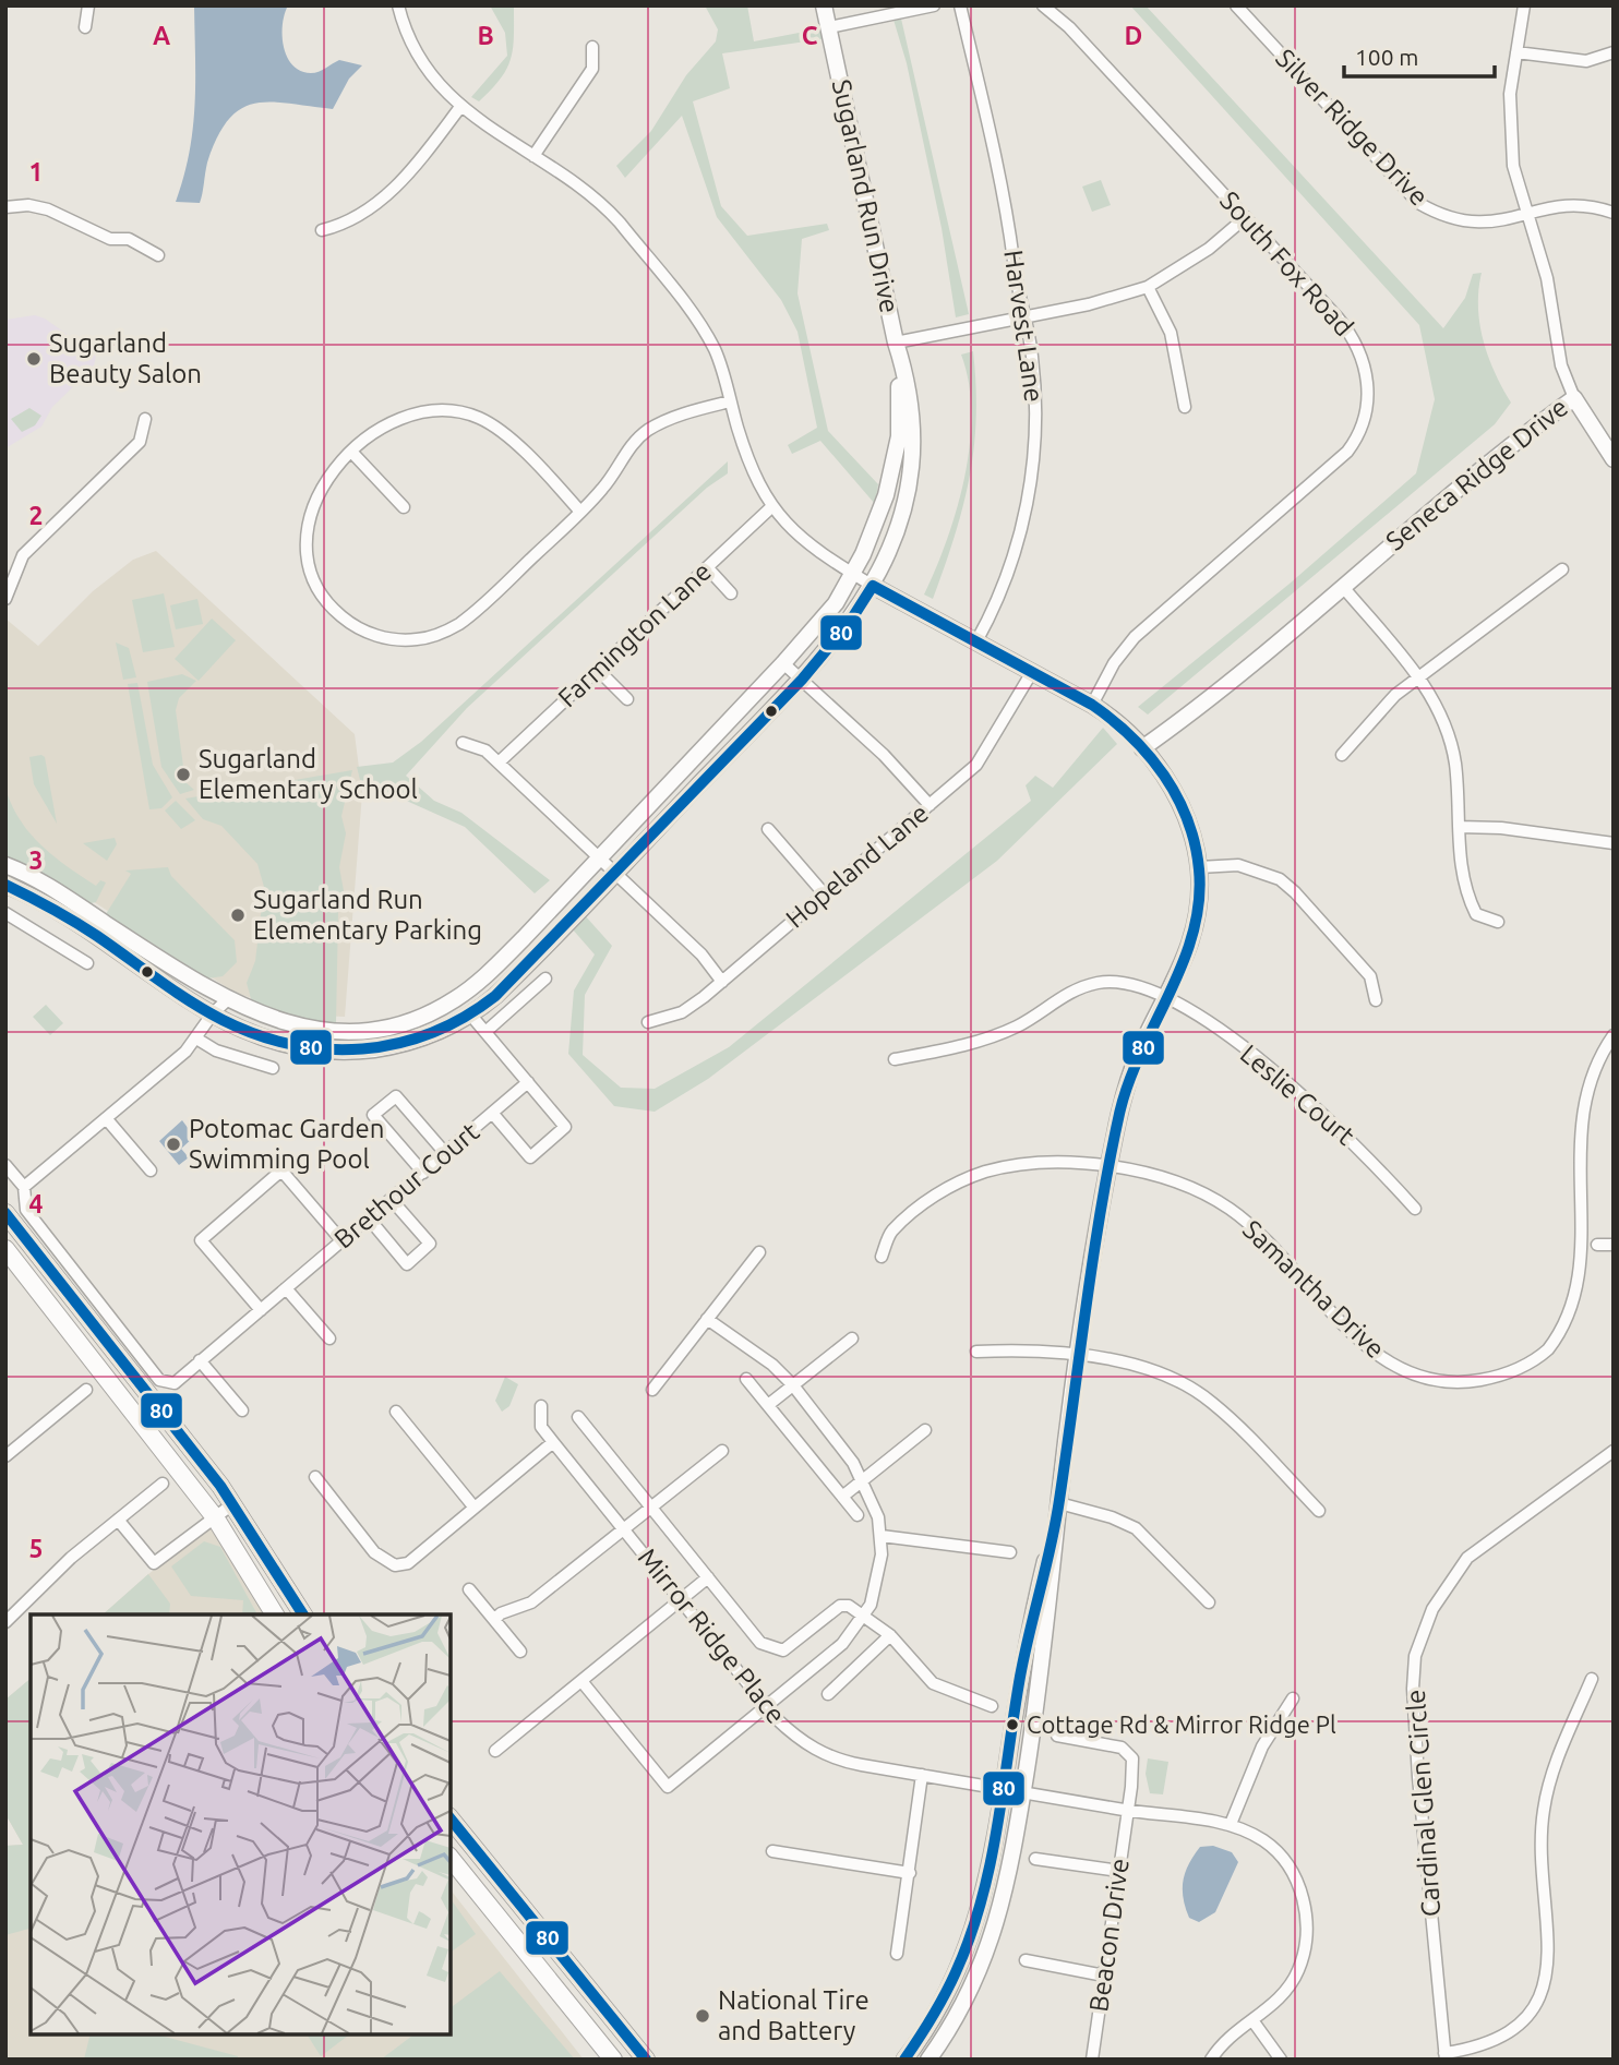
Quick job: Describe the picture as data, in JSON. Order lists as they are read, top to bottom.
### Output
{
  "streets": {
    "street": [
      "Silver Ridge Drive",
      "Sugarland Run Drive",
      "South Fox Road",
      "Harvest Lane",
      "Seneca Ridge Drive",
      "Farmington Lane",
      "Hopeland Lane",
      "Leslie Court",
      "Brethour Court",
      "Samantha Drive",
      "Mirror Ridge Place",
      "Cardinal Glen Circle",
      "Beacon Drive"
    ]
  },
  "crossings": [
    ["Silver Ridge Drive", "Seneca Ridge Drive"],
    ["Mirror Ridge Place", "Beacon Drive"]
  ],
  "places": [
    "Sugarland Beauty Salon",
    "Sugarland Elementary School",
    "Sugarland Run Elementary Parking",
    "Potomac Garden Swimming Pool",
    "Cottage Rd & Mirror Ridge Pl",
    "National Tire and Battery"
  ],
  "lines": ["transit line 80"],
  "scale_bar": "100 m",
  "grid": {
    "columns": [
      "A",
      "B",
      "C",
      "D"
    ],
    "rows": [
      "1",
      "2",
      "3",
      "4",
      "5"
    ]
  }
}
